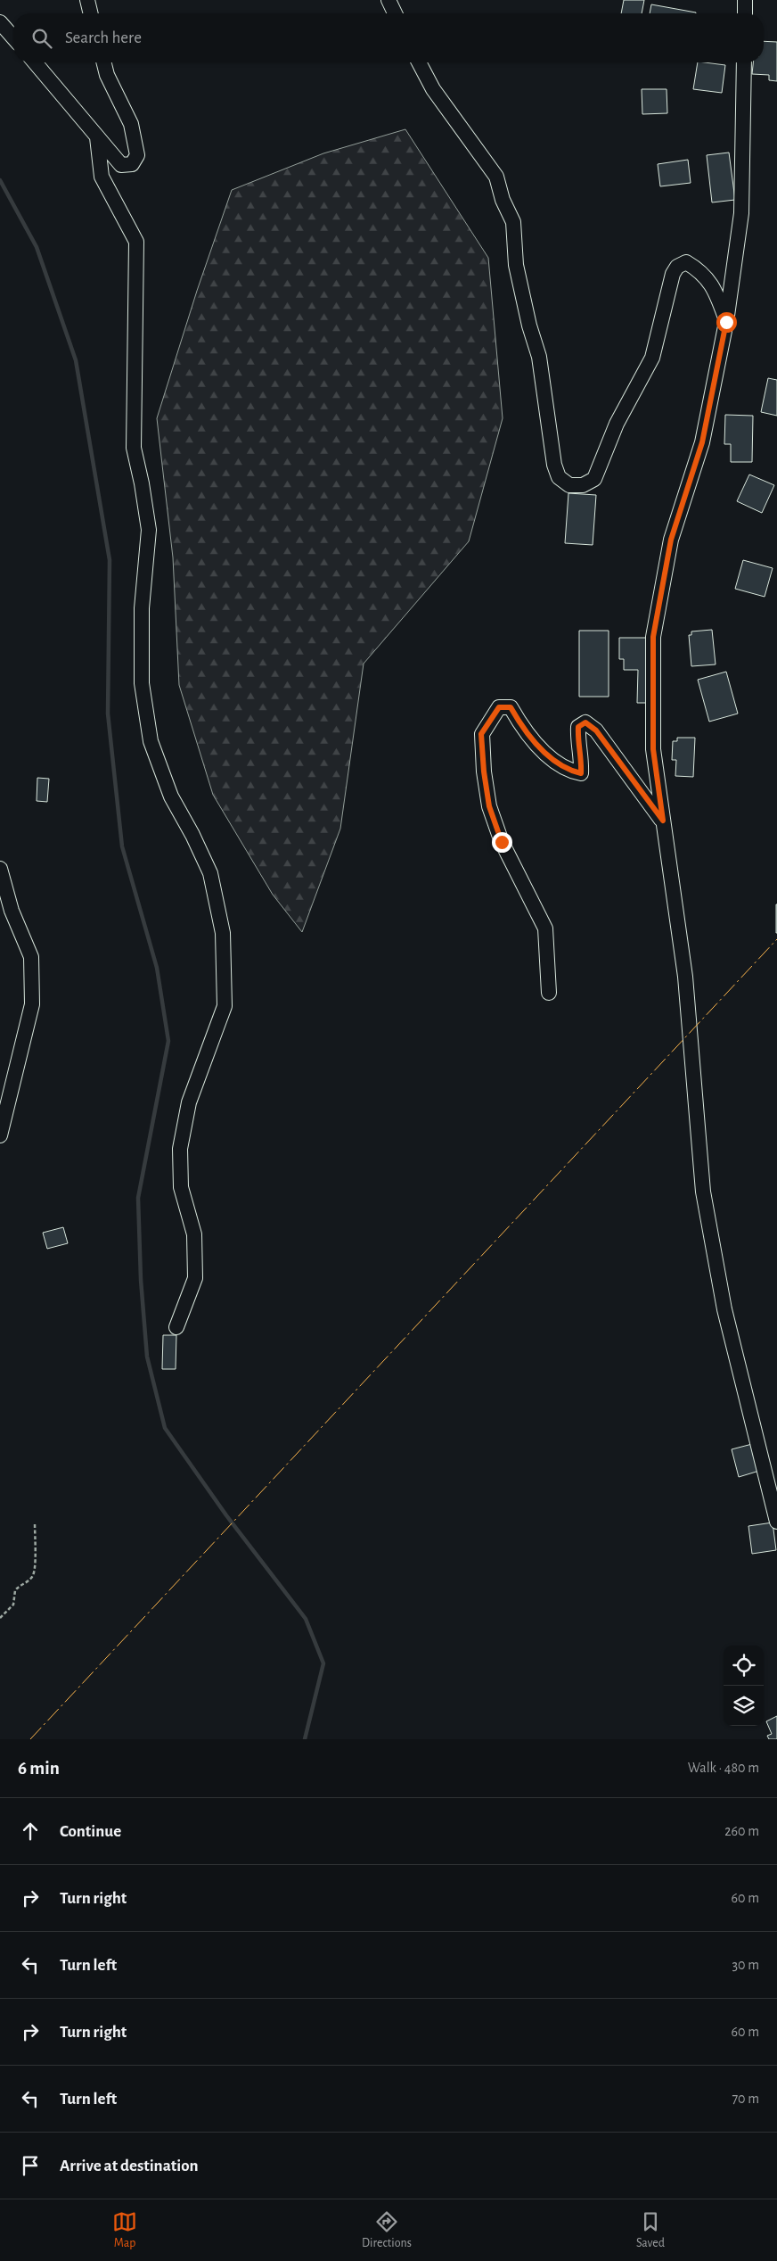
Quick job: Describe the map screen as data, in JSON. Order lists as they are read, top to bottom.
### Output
{
  "page": {
    "search": "Search here",
    "heading": ["6 min", "Walk · 480 m"],
    "list": [
      ["Continue", "260 m"],
      ["Turn right", "60 m"],
      ["Turn left", "30 m"],
      ["Turn right", "60 m"],
      ["Turn left", "70 m"],
      "Arrive at destination"
    ],
    "nav": ["Map", "Directions", "Saved"]
  }
}
